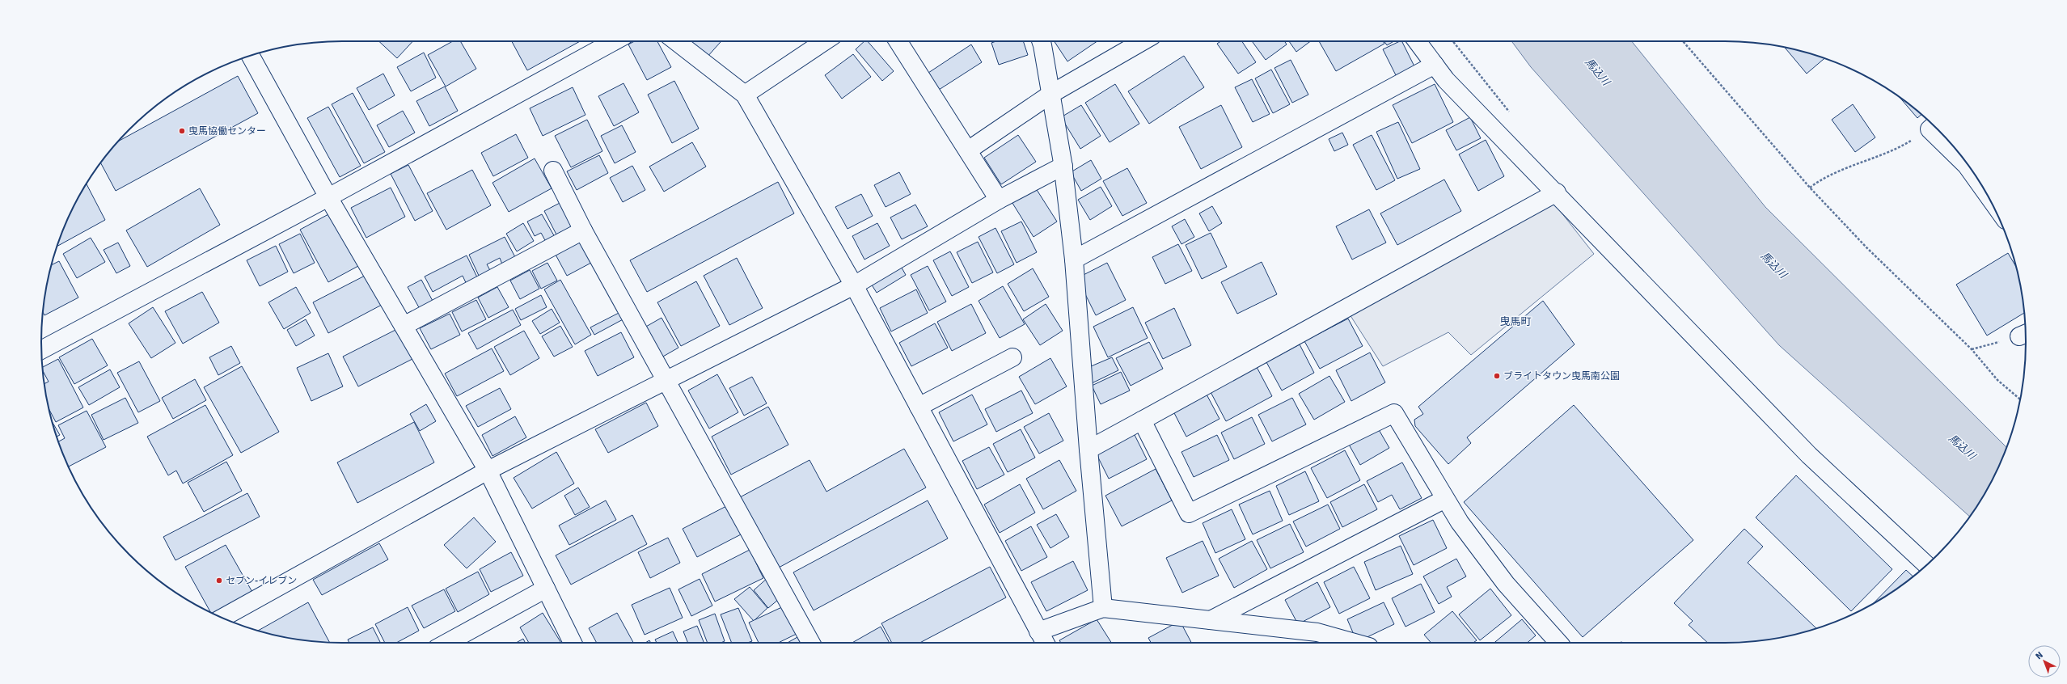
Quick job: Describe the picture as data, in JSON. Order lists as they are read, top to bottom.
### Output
{
  "districts": ["曳馬町"],
  "water": ["馬込川"],
  "places": ["曳馬協働センター", "ブライトタウン曳馬南公園", "セブン-イレブン"],
  "north": "top left"
}
